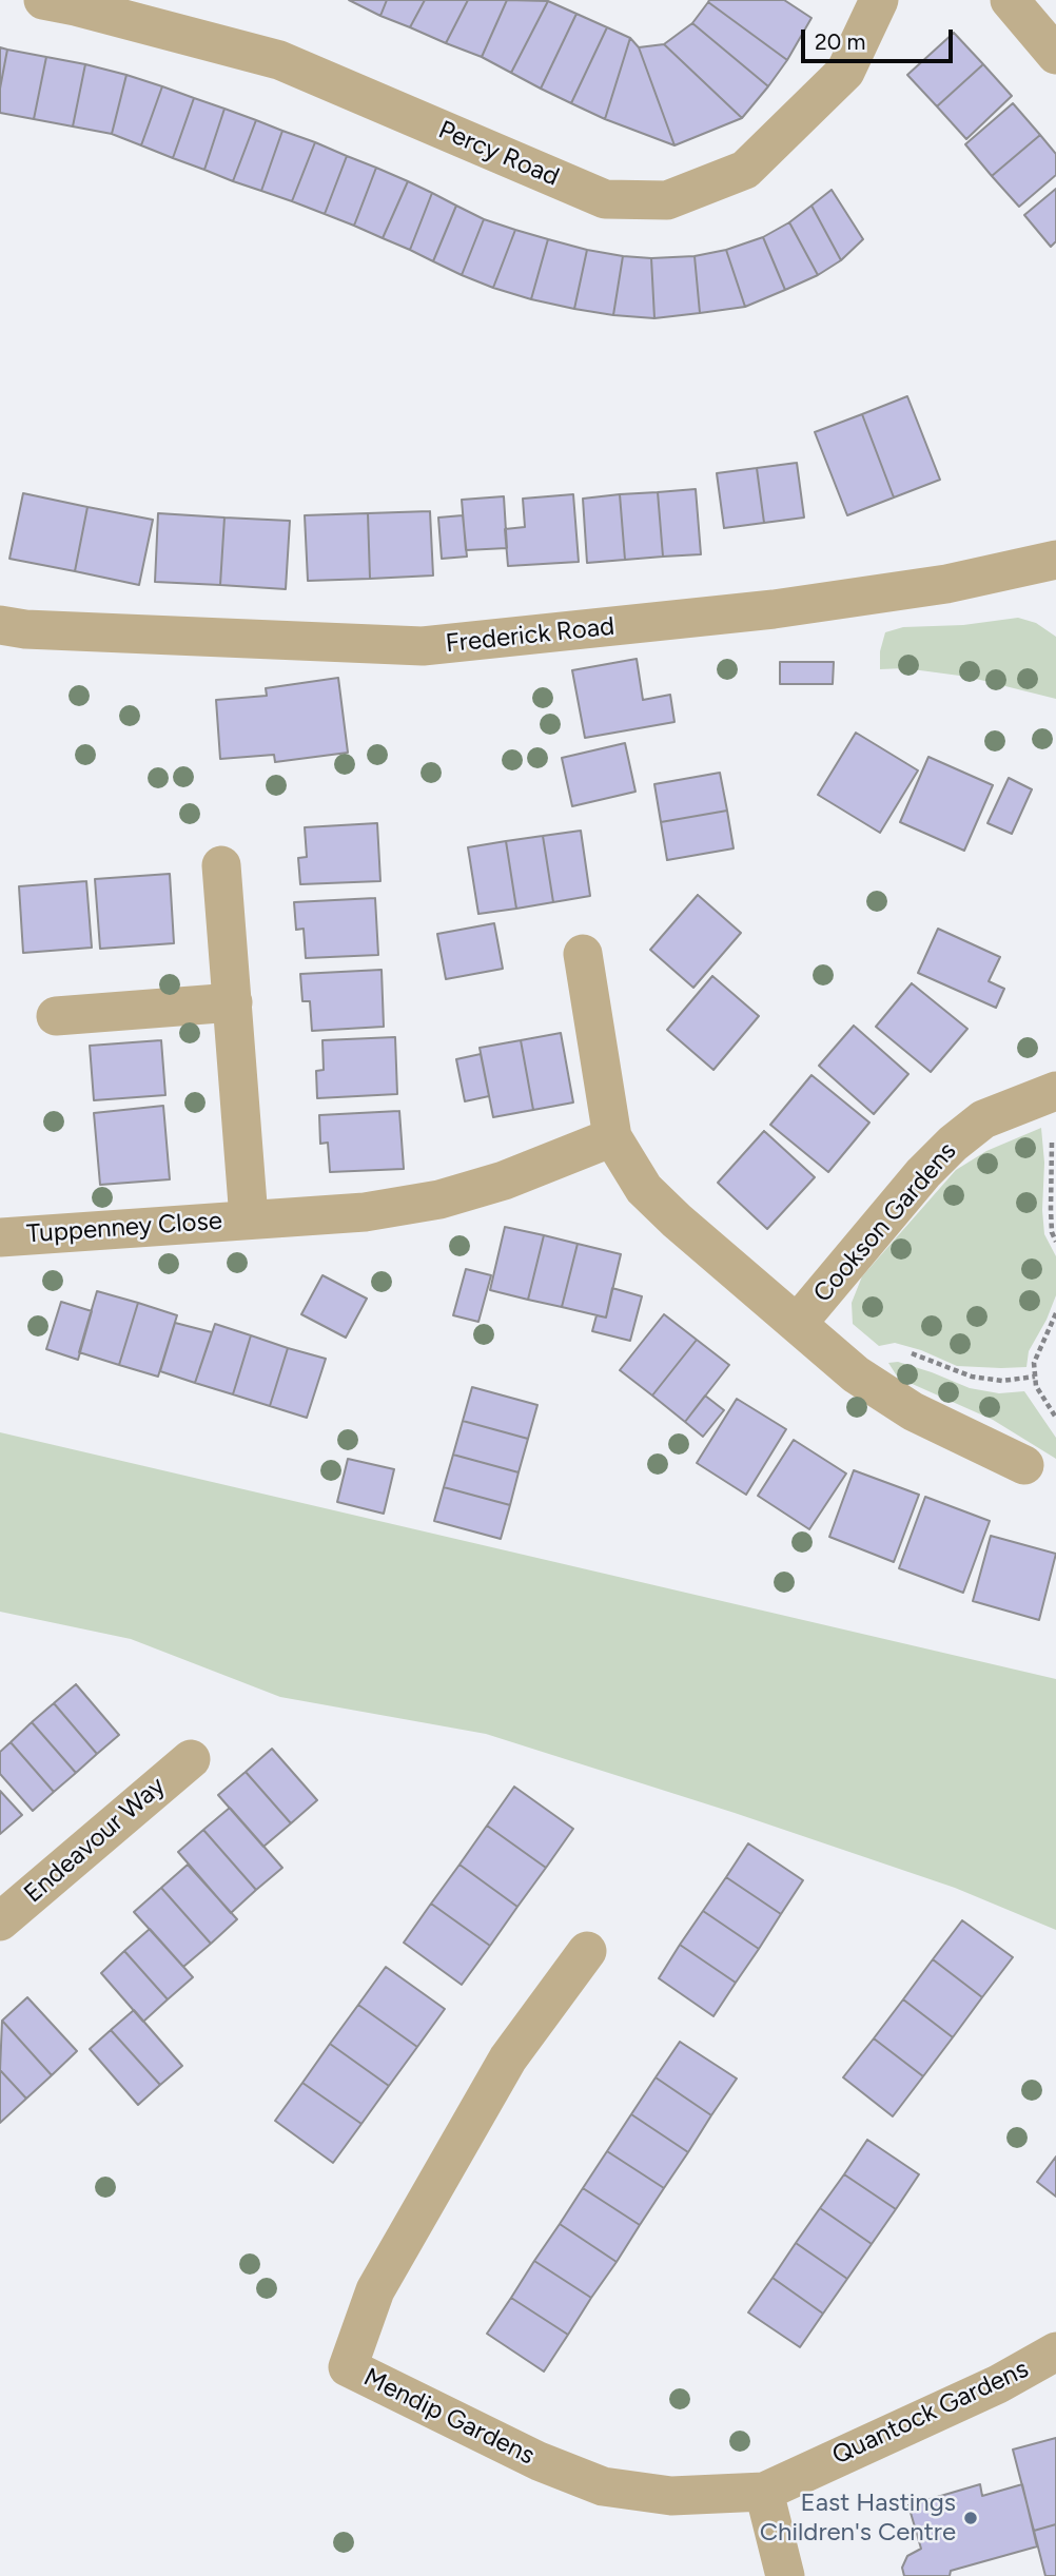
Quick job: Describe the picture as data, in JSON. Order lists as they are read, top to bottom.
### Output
{
  "streets": {
    "street": [
      "Percy Road",
      "Frederick Road",
      "Cookson Gardens",
      "Tuppenney Close",
      "Endeavour Way",
      "Quantock Gardens",
      "Mendip Gardens"
    ]
  },
  "crossings": [
    ["Cookson Gardens", "Tuppenney Close"],
    ["Quantock Gardens", "Mendip Gardens"]
  ],
  "places": ["East Hastings Children's Centre"],
  "scale_bar": "20 m"
}
